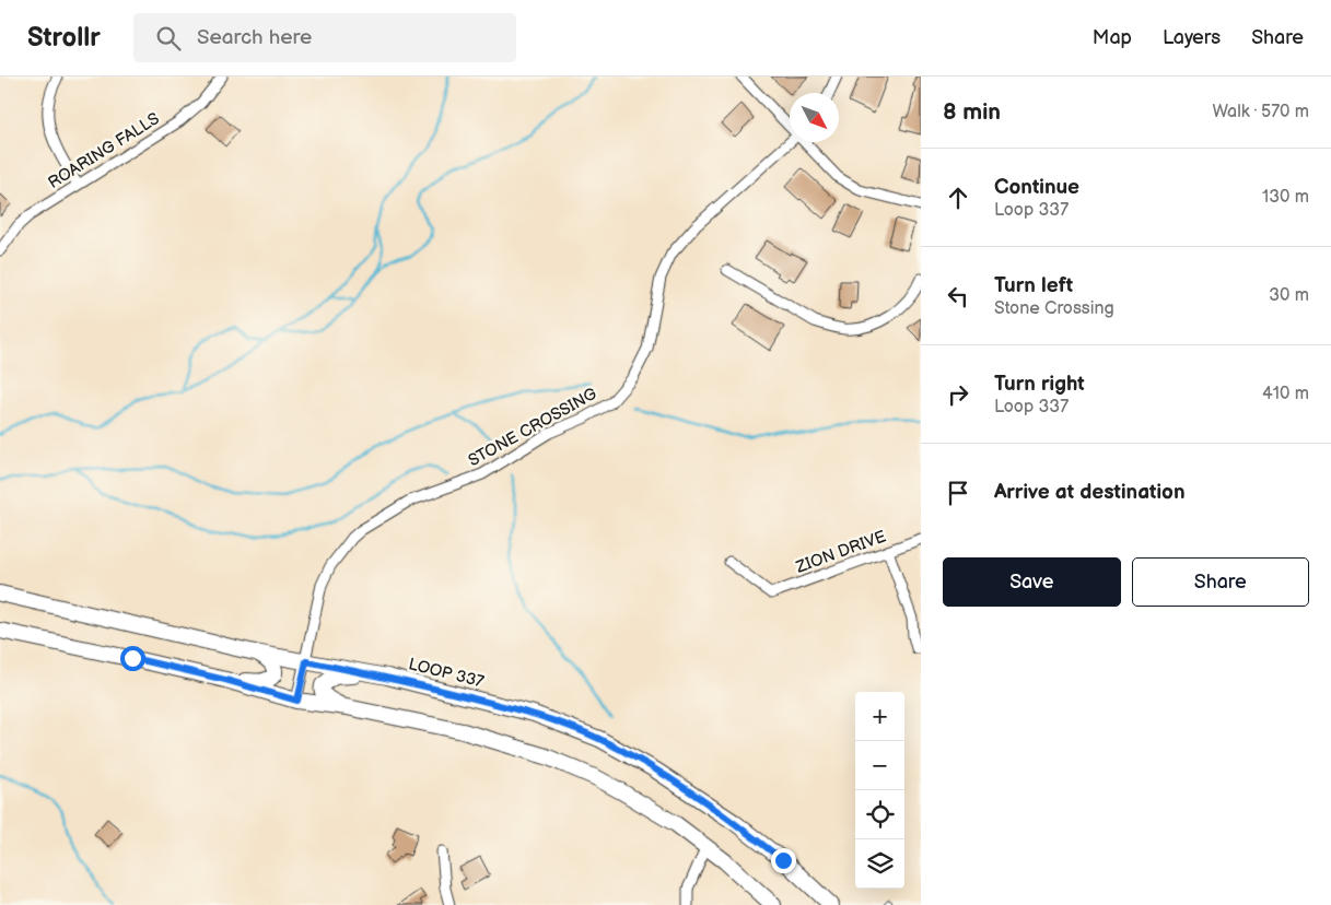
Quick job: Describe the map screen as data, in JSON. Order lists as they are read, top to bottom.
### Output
{
  "streets": {
    "main road": ["LOOP 337"],
    "street": ["ROARING FALLS", "STONE CROSSING", "ZION DRIVE"]
  },
  "crossings": [
    ["STONE CROSSING", "LOOP 337"]
  ],
  "north": "bottom right",
  "page": {
    "header": "Strollr",
    "search": "Search here",
    "nav": ["Map", "Layers", "Share"],
    "heading": ["8 min", "Walk · 570 m"],
    "list": [
      ["Continue", "Loop 337", "130 m"],
      ["Turn left", "Stone Crossing", "30 m"],
      ["Turn right", "Loop 337", "410 m"],
      "Arrive at destination"
    ],
    "buttons": ["Save", "Share"],
    "map_buttons": ["+", "−"]
  }
}
